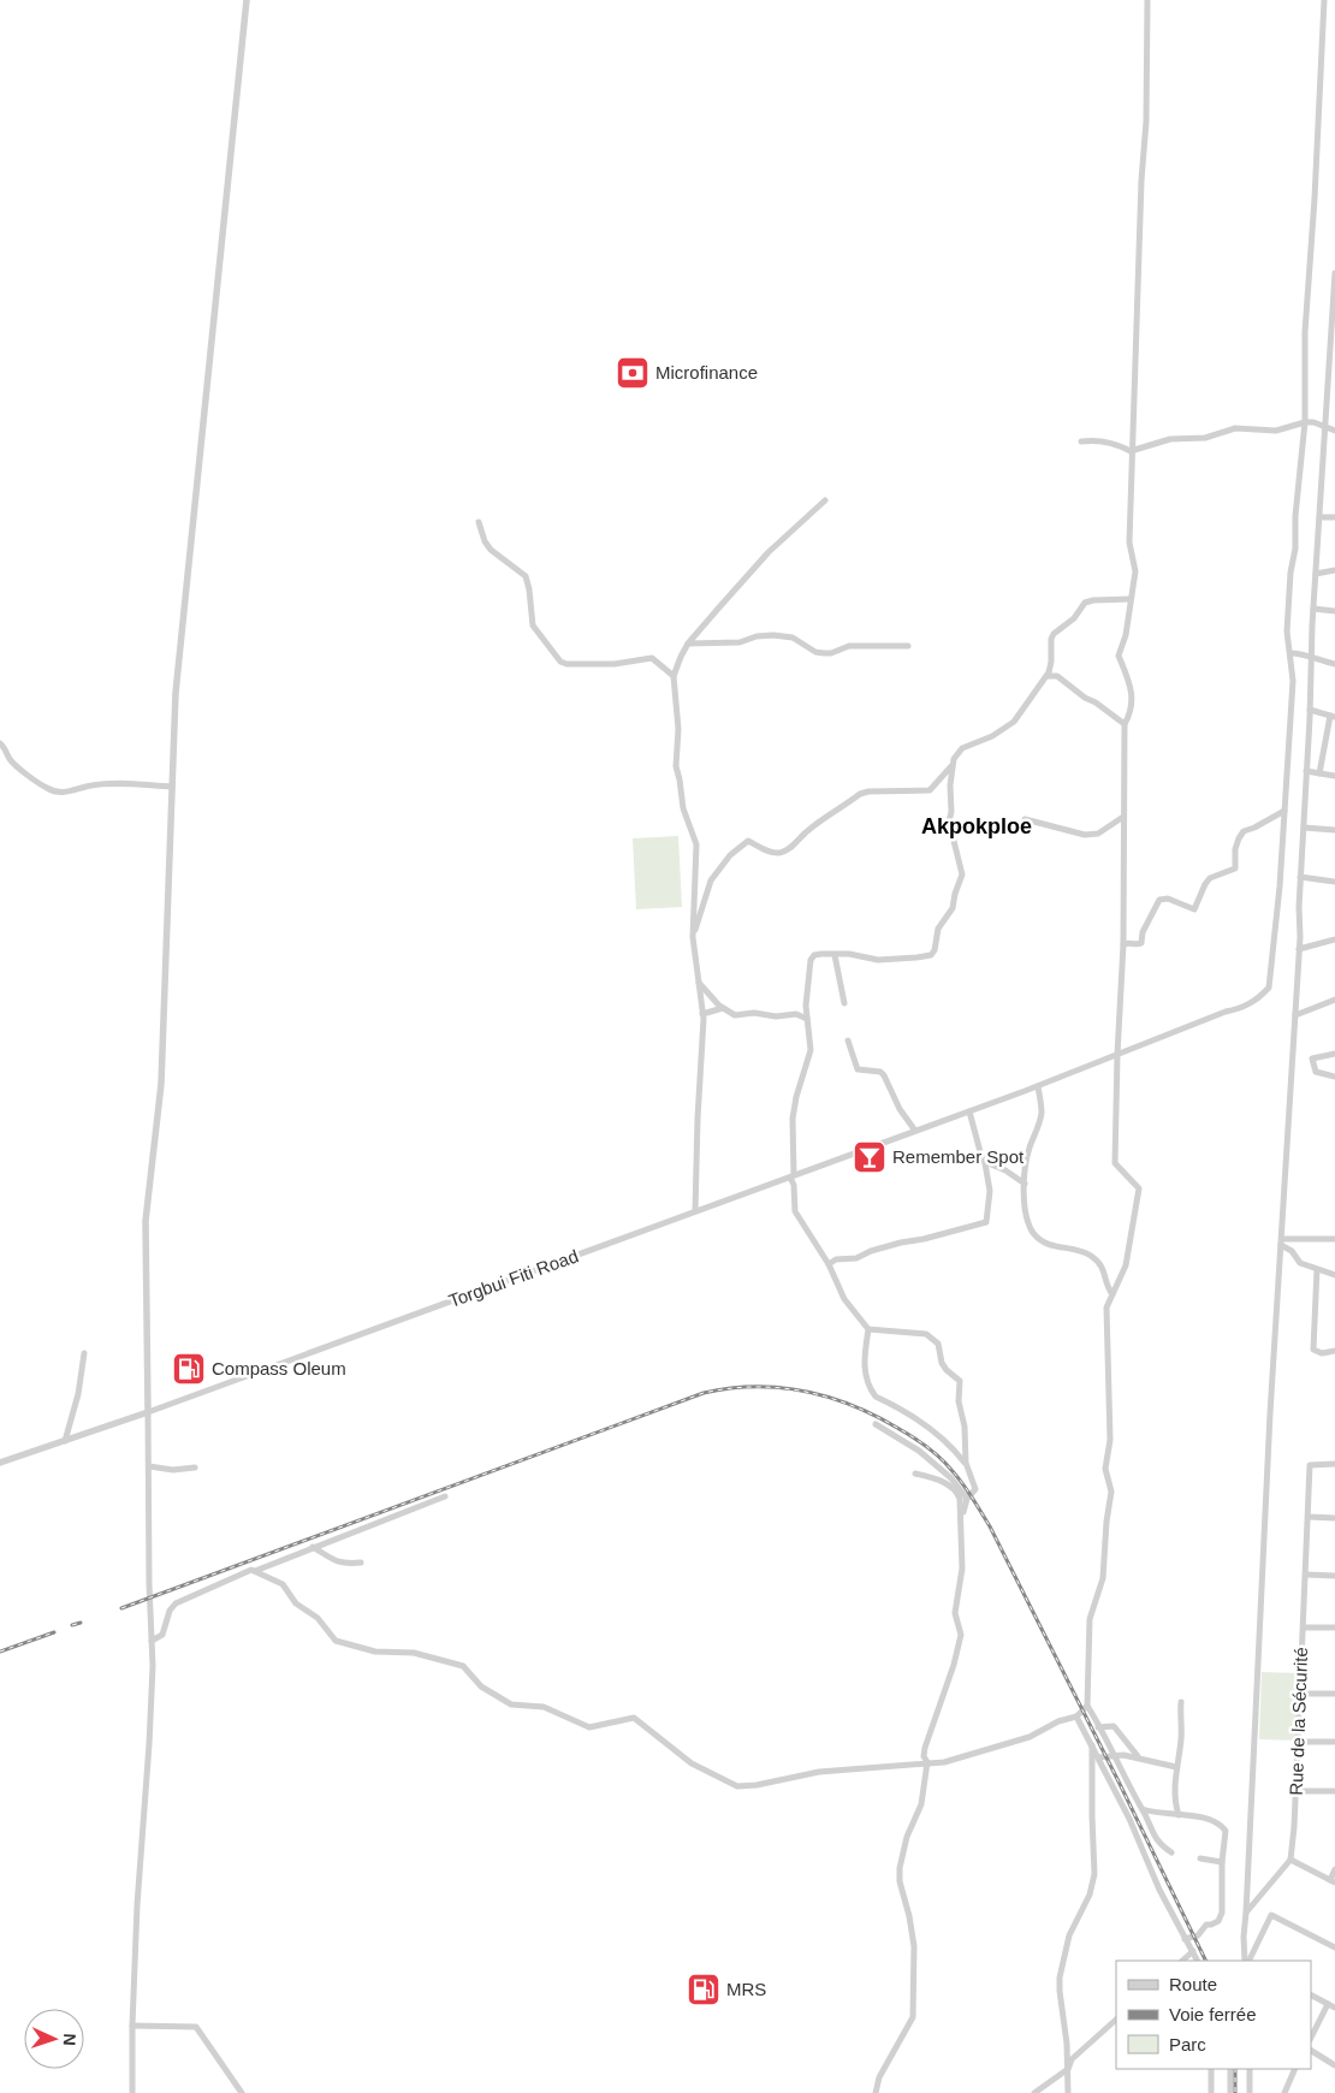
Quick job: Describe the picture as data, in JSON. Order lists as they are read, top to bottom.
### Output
{
  "streets": {
    "street": ["Torgbui Fiti Road", "Rue de la Sécurité"]
  },
  "districts": ["Akpokploe"],
  "places": {
    "bank": ["Microfinance"],
    "bar": ["Remember Spot"],
    "fuel station": ["Compass Oleum", "MRS"]
  },
  "legend": ["Route", "Voie ferrée", "Parc"],
  "north": "right"
}
